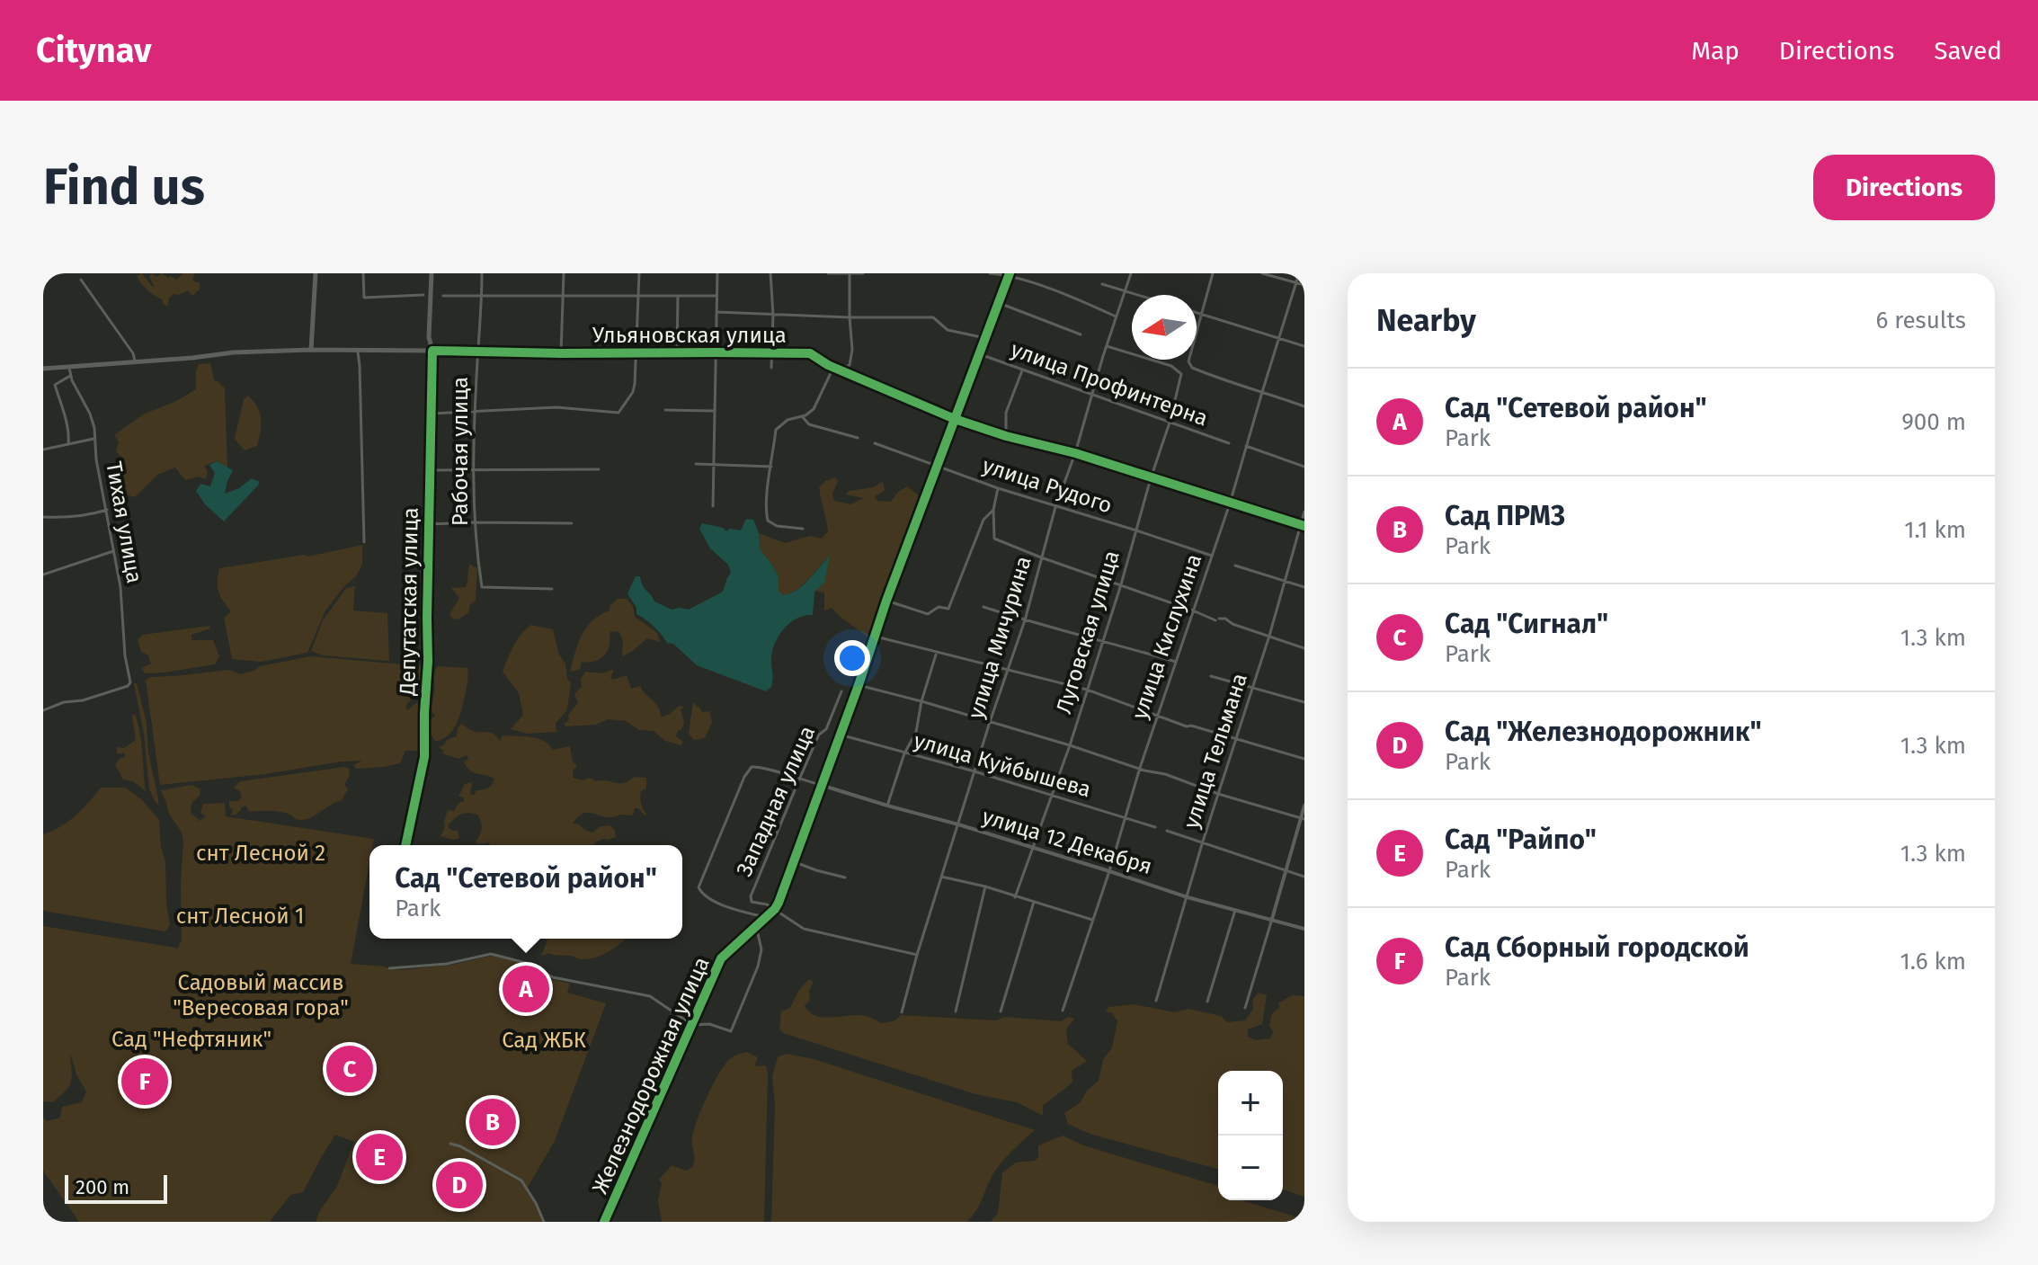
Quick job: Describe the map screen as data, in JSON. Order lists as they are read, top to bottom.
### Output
{
  "streets": {
    "main road": ["Депутатская улица"],
    "street": [
      "Ульяновская улица",
      "улица Профинтерна",
      "Рабочая улица",
      "улица Рудого",
      "Тихая улица",
      "Луговская улица",
      "улица Кислухина",
      "улица Мичурина",
      "улица Тельмана",
      "улица Куйбышева",
      "Западная улица",
      "улица 12 Декабря",
      "Железнодорожная улица"
    ]
  },
  "crossings": [
    ["Ульяновская улица", "Рабочая улица"],
    ["Ульяновская улица", "Депутатская улица"],
    ["Ульяновская улица", "Луговская улица"],
    ["Ульяновская улица", "улица Кислухина"],
    ["Ульяновская улица", "улица Мичурина"],
    ["Ульяновская улица", "улица Тельмана"],
    ["улица Профинтерна", "Луговская улица"],
    ["улица Профинтерна", "улица Мичурина"],
    ["улица Рудого", "Луговская улица"],
    ["улица Рудого", "улица Кислухина"],
    ["улица Рудого", "улица Мичурина"],
    ["Луговская улица", "улица Мичурина"],
    ["Луговская улица", "улица Куйбышева"],
    ["Луговская улица", "улица 12 Декабря"],
    ["улица Кислухина", "улица Куйбышева"],
    ["улица Кислухина", "улица 12 Декабря"],
    ["улица Мичурина", "улица Куйбышева"],
    ["улица Мичурина", "улица 12 Декабря"],
    ["улица Тельмана", "улица 12 Декабря"],
    ["Западная улица", "Железнодорожная улица"]
  ],
  "parks": [
    "снт Лесной 2",
    "снт Лесной 1",
    "Садовый массив \"Вересовая гора\"",
    "Сад \"Нефтяник\"",
    "Сад ЖБК"
  ],
  "scale_bar": "200 m",
  "north": "left",
  "page": {
    "header": "Citynav",
    "nav": ["Map", "Directions", "Saved"],
    "buttons": "Directions",
    "title": "Find us",
    "heading": ["Nearby", "6 results"],
    "list": [
      {
        "mark": "A",
        "name": "Сад \"Сетевой район\"",
        "note": "Park",
        "value": "900 m"
      },
      {
        "mark": "B",
        "name": "Сад ПРМЗ",
        "note": "Park",
        "value": "1.1 km"
      },
      {
        "mark": "C",
        "name": "Сад \"Сигнал\"",
        "note": "Park",
        "value": "1.3 km"
      },
      {
        "mark": "D",
        "name": "Сад \"Железнодорожник\"",
        "note": "Park",
        "value": "1.3 km"
      },
      {
        "mark": "E",
        "name": "Сад \"Райпо\"",
        "note": "Park",
        "value": "1.3 km"
      },
      {
        "mark": "F",
        "name": "Сад Сборный городской",
        "note": "Park",
        "value": "1.6 km"
      }
    ],
    "popup": ["Сад \"Сетевой район\"", "Park"],
    "pins": [
      "A",
      "C",
      "F",
      "B",
      "E",
      "D"
    ],
    "map_buttons": ["+", "−"],
    "scale": "200 m"
  }
}
